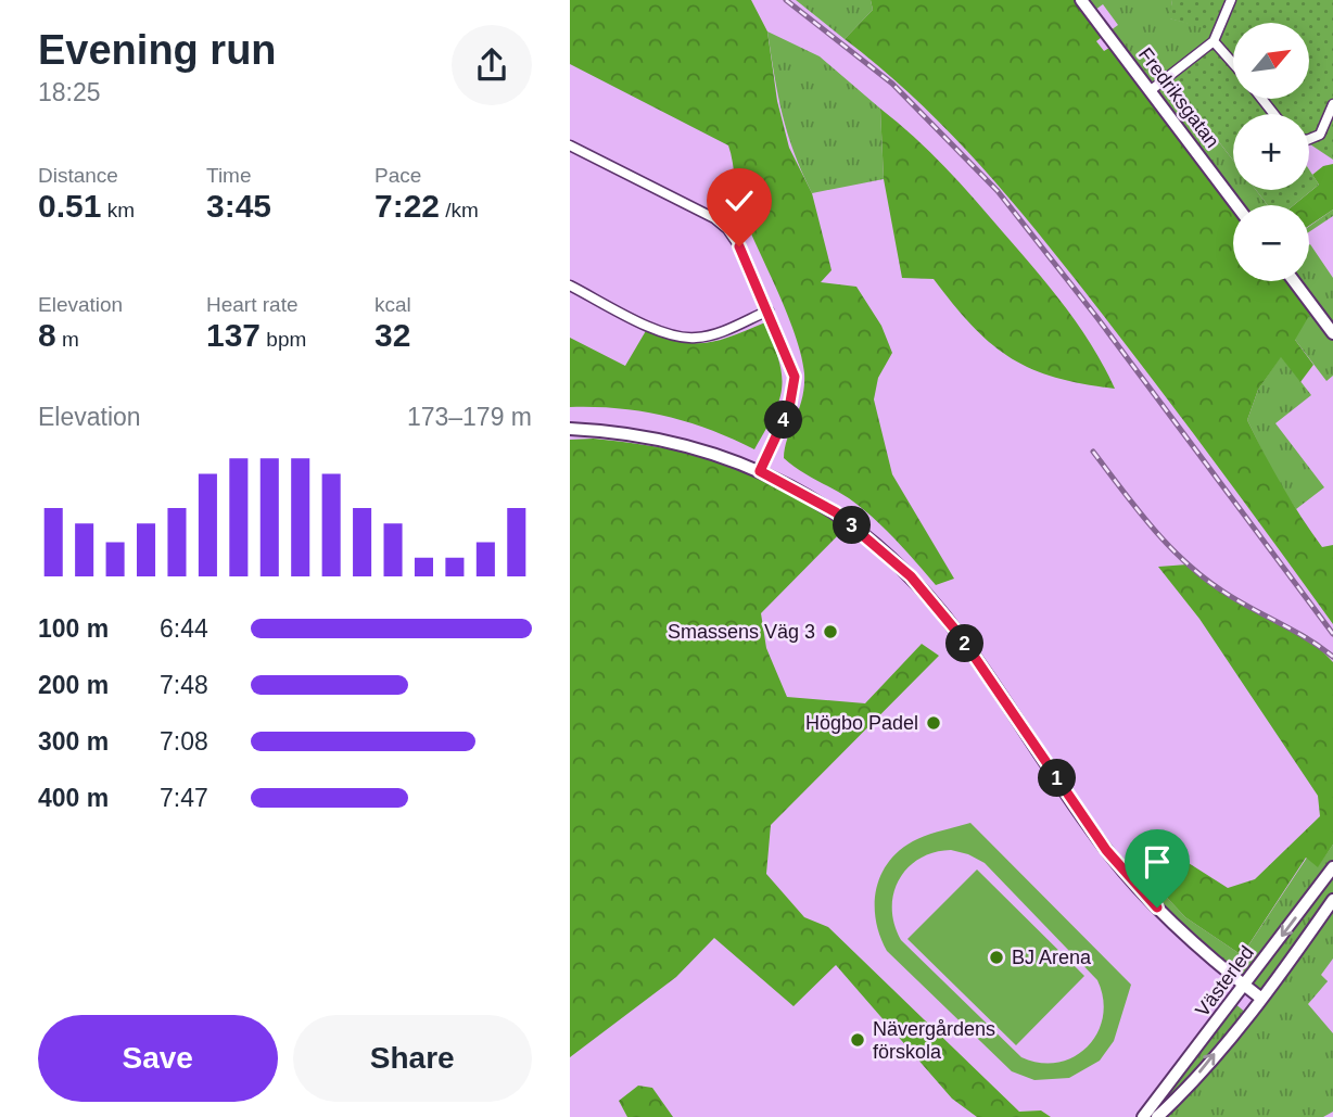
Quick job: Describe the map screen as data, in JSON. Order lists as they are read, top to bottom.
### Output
{
  "streets": {
    "street": ["Fredriksgatan", "Västerled"]
  },
  "places": [
    "Smassens Väg 3",
    "Högbo Padel",
    "BJ Arena",
    "Nävergårdens förskola"
  ],
  "north": "top right",
  "page": {
    "heading": ["Evening run", "18:25"],
    "map_buttons": ["+", "−"],
    "stats": [
      ["Distance", "0.51 km"],
      ["Time", "3:45"],
      ["Pace", "7:22 /km"],
      ["Elevation", "8 m"],
      ["Heart rate", "137 bpm"],
      ["kcal", "32"]
    ],
    "chart": ["Elevation", "173–179 m"],
    "pins": [
      "4",
      "3",
      "2",
      "1"
    ],
    "list": [
      {
        "name": "100 m",
        "note": "6:44"
      },
      {
        "name": "200 m",
        "note": "7:48"
      },
      {
        "name": "300 m",
        "note": "7:08"
      },
      {
        "name": "400 m",
        "note": "7:47"
      }
    ],
    "buttons": ["Save", "Share"]
  }
}
